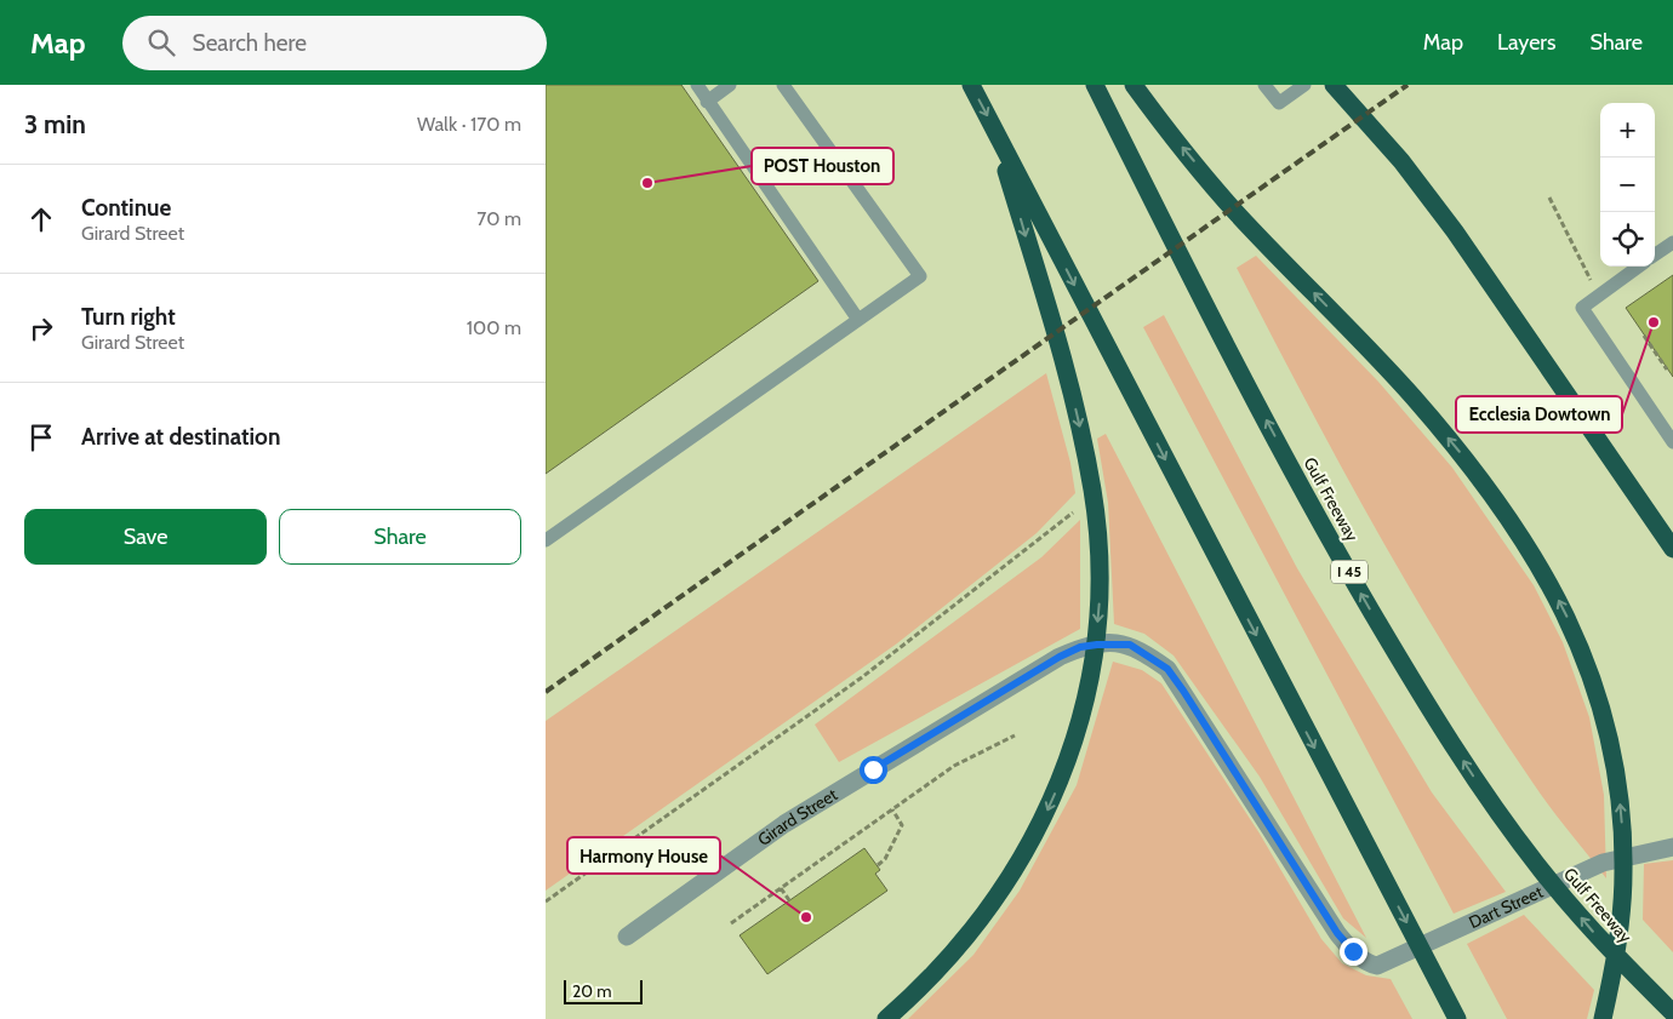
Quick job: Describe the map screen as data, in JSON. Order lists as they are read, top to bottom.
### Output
{
  "streets": {
    "highway": ["Gulf Freeway", "I 45"],
    "street": ["Girard Street", "Dart Street"]
  },
  "crossings": [
    ["Girard Street", "Dart Street"]
  ],
  "places": ["POST Houston", "Ecclesia Dowtown", "Harmony House"],
  "scale_bar": "20 m",
  "page": {
    "header": "Map",
    "search": "Search here",
    "nav": ["Map", "Layers", "Share"],
    "heading": ["3 min", "Walk · 170 m"],
    "map_buttons": ["+", "−"],
    "list": [
      ["Continue", "Girard Street", "70 m"],
      ["Turn right", "Girard Street", "100 m"],
      "Arrive at destination"
    ],
    "buttons": ["Save", "Share"],
    "scale": "20 m"
  }
}
